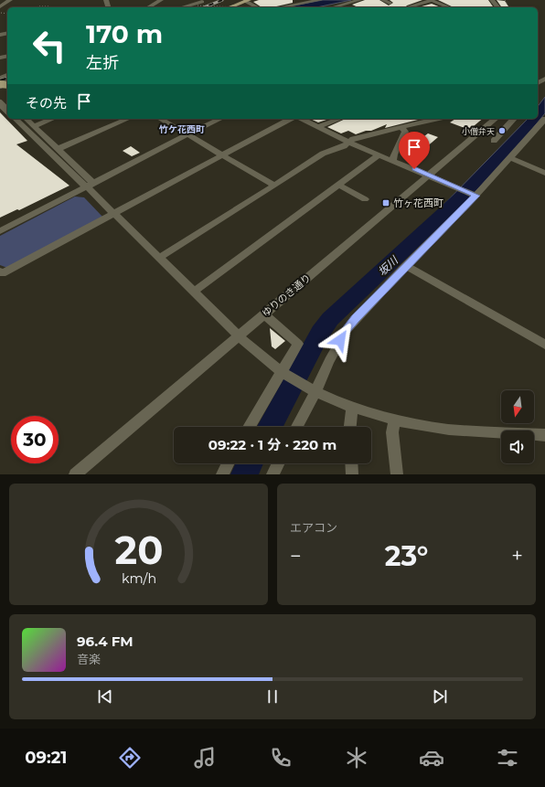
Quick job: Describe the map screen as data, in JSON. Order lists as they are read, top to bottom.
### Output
{
  "streets": {
    "street": ["ゆりのき通り"]
  },
  "districts": ["竹ケ花西町"],
  "water": ["坂川"],
  "places": {
    "other": ["小僧弁天"],
    "transit": ["竹ヶ花西町"]
  },
  "north": "bottom",
  "page": {
    "turn": ["170 m", "左折"],
    "then": "その先",
    "limit": "30",
    "trip": "09:22 · 1 分 · 220 m",
    "tile": "エアコン",
    "heat": ["−", "23°", "+"],
    "song": ["96.4 FM", "音楽"],
    "tabs": "09:21",
    "gauge": ["20", "km/h"]
  }
}
